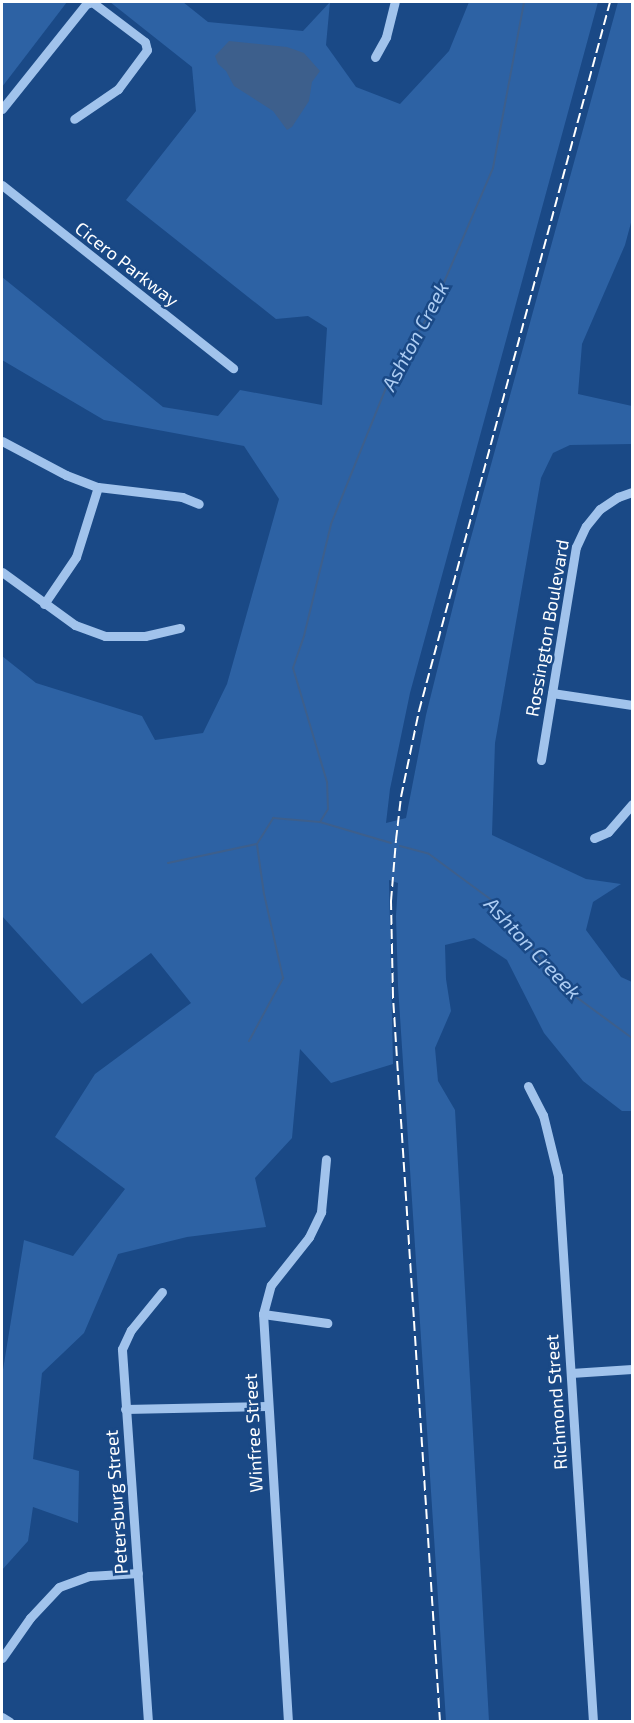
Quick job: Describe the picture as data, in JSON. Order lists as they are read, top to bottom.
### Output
{
  "streets": {
    "street": [
      "Cicero Parkway",
      "Rossington Boulevard",
      "Richmond Street",
      "Winfree Street",
      "Petersburg Street"
    ]
  },
  "water": ["Ashton Creek", "Ashton Creeek"]
}
